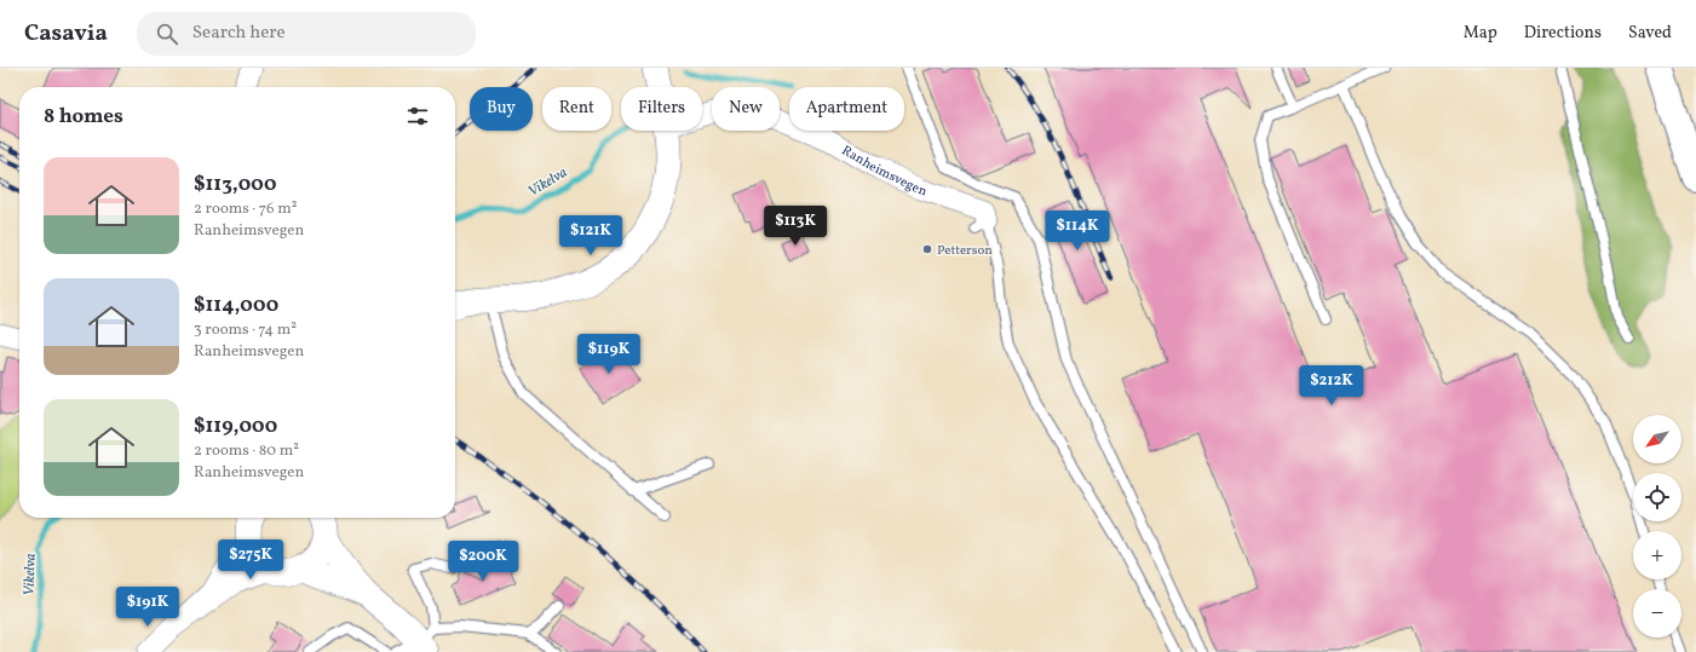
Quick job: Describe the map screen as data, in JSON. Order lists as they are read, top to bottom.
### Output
{
  "streets": {
    "street": ["Ranheimsvegen"]
  },
  "water": ["Vikelva"],
  "places": ["Petterson"],
  "north": "bottom left",
  "page": {
    "header": "Casavia",
    "search": "Search here",
    "nav": ["Map", "Directions", "Saved"],
    "chip": [
      "Buy",
      "Rent",
      "Filters",
      "New",
      "Apartment"
    ],
    "heading": "8 homes",
    "list": [
      {
        "name": "$113,000",
        "note": "2 rooms · 76 m² · Ranheimsvegen"
      },
      {
        "name": "$114,000",
        "note": "3 rooms · 74 m² · Ranheimsvegen"
      },
      {
        "name": "$119,000",
        "note": "2 rooms · 80 m² · Ranheimsvegen"
      }
    ],
    "price": [
      "$113K",
      "$114K",
      "$121K",
      "$119K",
      "$212K",
      "$275K",
      "$200K",
      "$191K"
    ],
    "map_buttons": ["+", "−"]
  }
}
